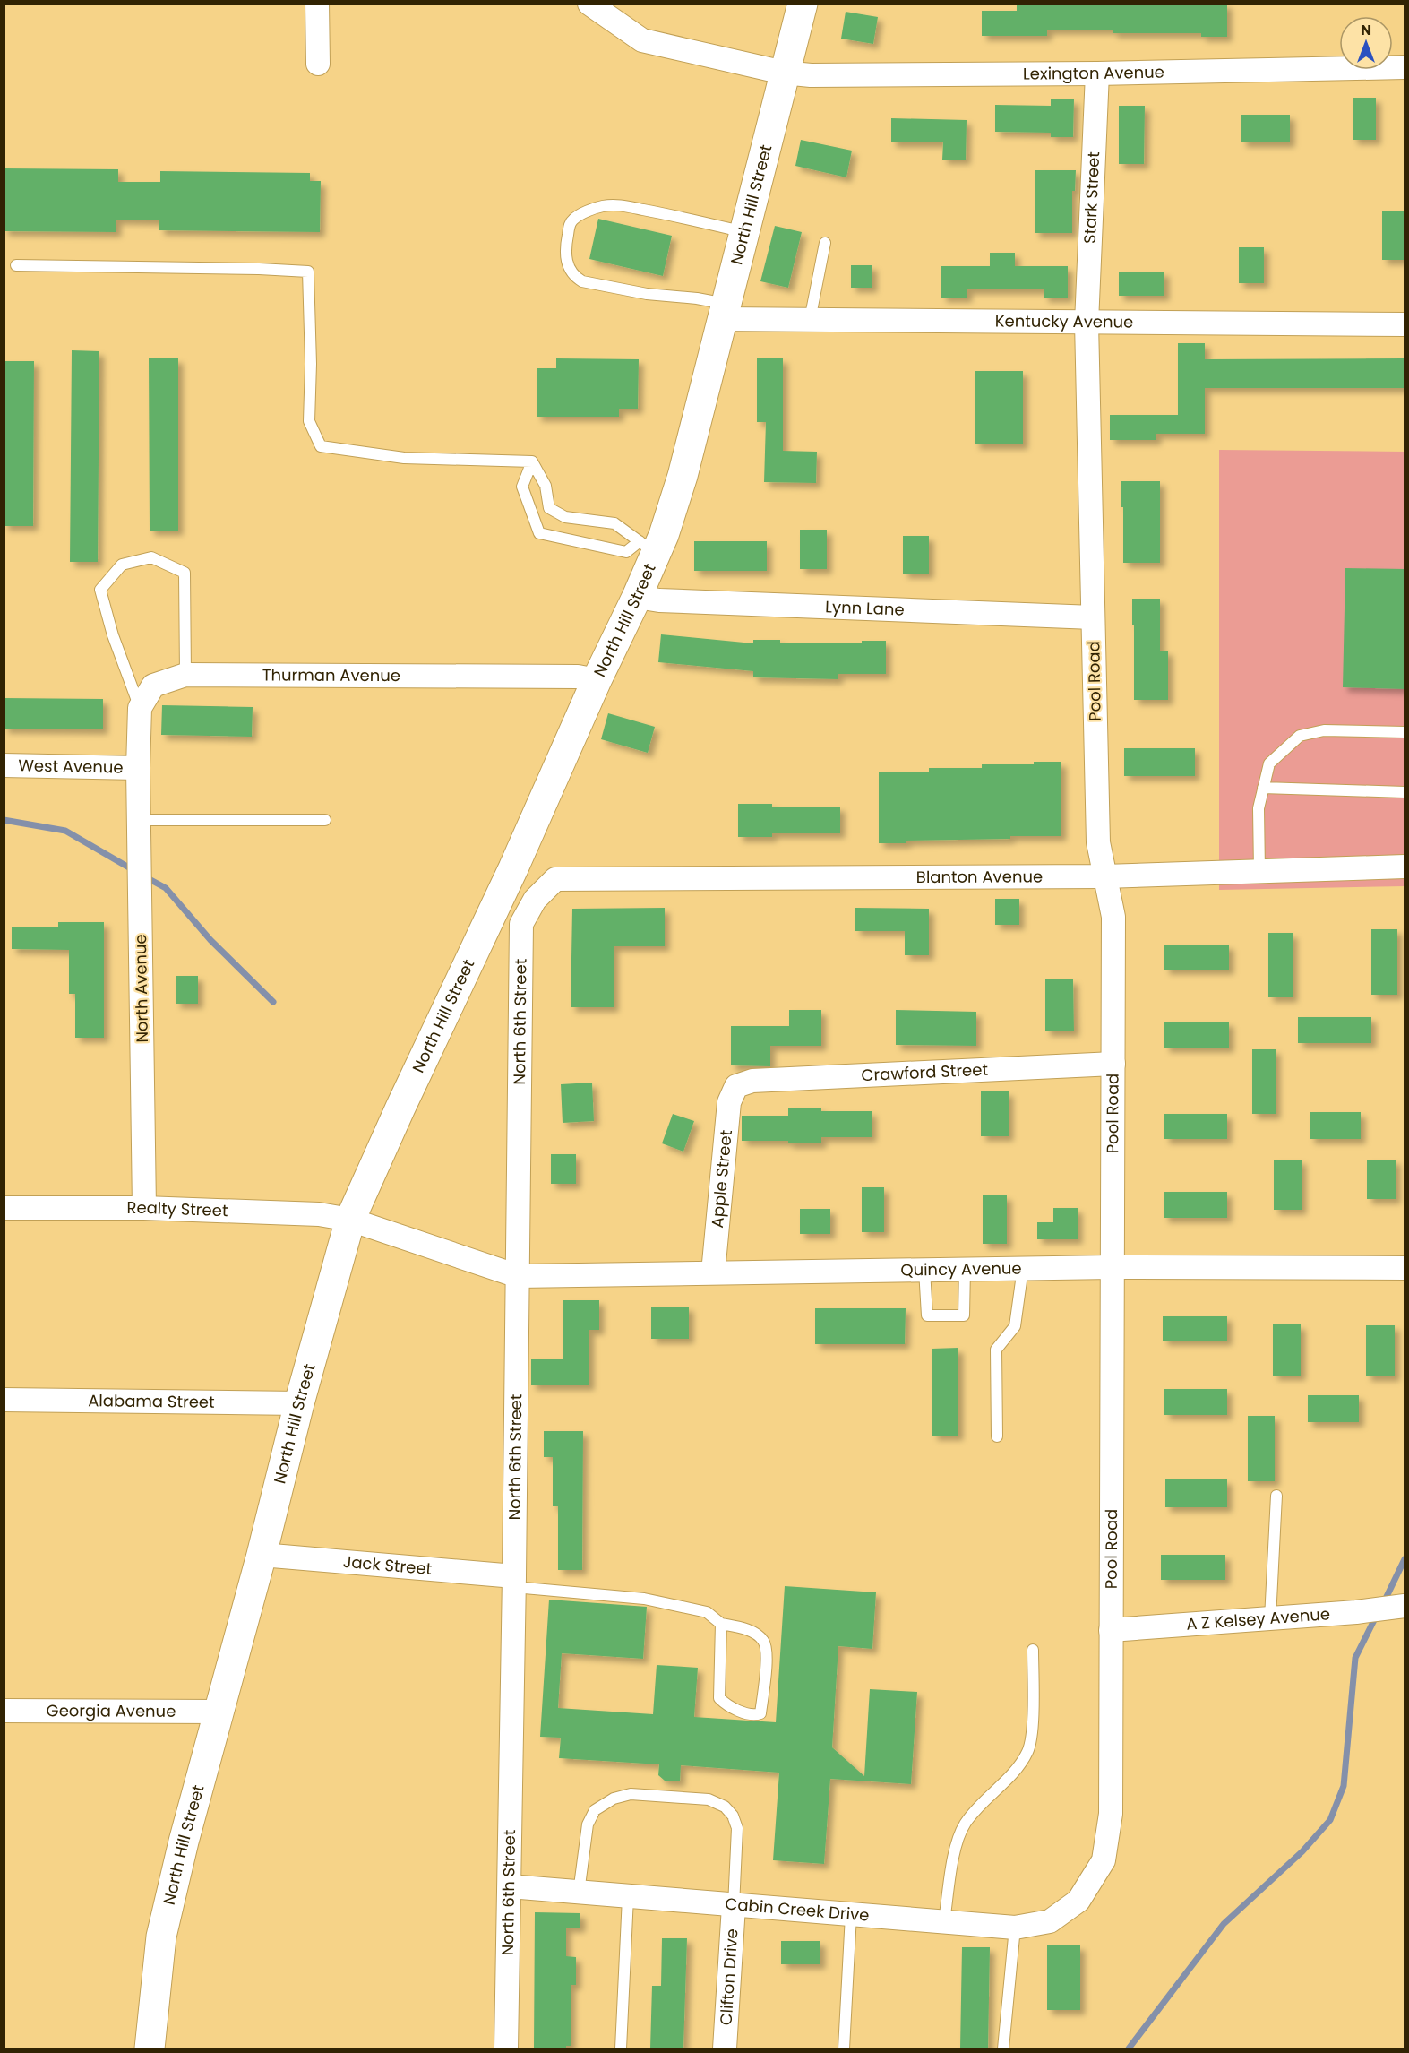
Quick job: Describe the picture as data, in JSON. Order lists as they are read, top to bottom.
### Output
{
  "streets": {
    "street": [
      "Lexington Avenue",
      "Stark Street",
      "North Hill Street",
      "Kentucky Avenue",
      "Lynn Lane",
      "Thurman Avenue",
      "Pool Road",
      "West Avenue",
      "Blanton Avenue",
      "North Avenue",
      "North 6th Street",
      "Crawford Street",
      "Apple Street",
      "Realty Street",
      "Quincy Avenue",
      "Alabama Street",
      "Jack Street",
      "A Z Kelsey Avenue",
      "Georgia Avenue",
      "Cabin Creek Drive",
      "Clifton Drive"
    ]
  },
  "crossings": [
    ["Lexington Avenue", "Stark Street"],
    ["Lexington Avenue", "North Hill Street"],
    ["Stark Street", "Kentucky Avenue"],
    ["Stark Street", "Pool Road"],
    ["North Hill Street", "Kentucky Avenue"],
    ["North Hill Street", "Lynn Lane"],
    ["North Hill Street", "Thurman Avenue"],
    ["North Hill Street", "Realty Street"],
    ["North Hill Street", "Alabama Street"],
    ["North Hill Street", "Jack Street"],
    ["North Hill Street", "Georgia Avenue"],
    ["Kentucky Avenue", "Pool Road"],
    ["Lynn Lane", "Pool Road"],
    ["Pool Road", "Blanton Avenue"],
    ["Pool Road", "Crawford Street"],
    ["Pool Road", "Quincy Avenue"],
    ["Pool Road", "A Z Kelsey Avenue"],
    ["Pool Road", "Cabin Creek Drive"],
    ["West Avenue", "North Avenue"],
    ["Blanton Avenue", "North 6th Street"],
    ["North Avenue", "Realty Street"],
    ["North 6th Street", "Realty Street"],
    ["North 6th Street", "Quincy Avenue"],
    ["North 6th Street", "Jack Street"],
    ["North 6th Street", "Cabin Creek Drive"],
    ["Crawford Street", "Apple Street"],
    ["Apple Street", "Quincy Avenue"],
    ["Realty Street", "Quincy Avenue"],
    ["Cabin Creek Drive", "Clifton Drive"]
  ],
  "north": "top"
}
